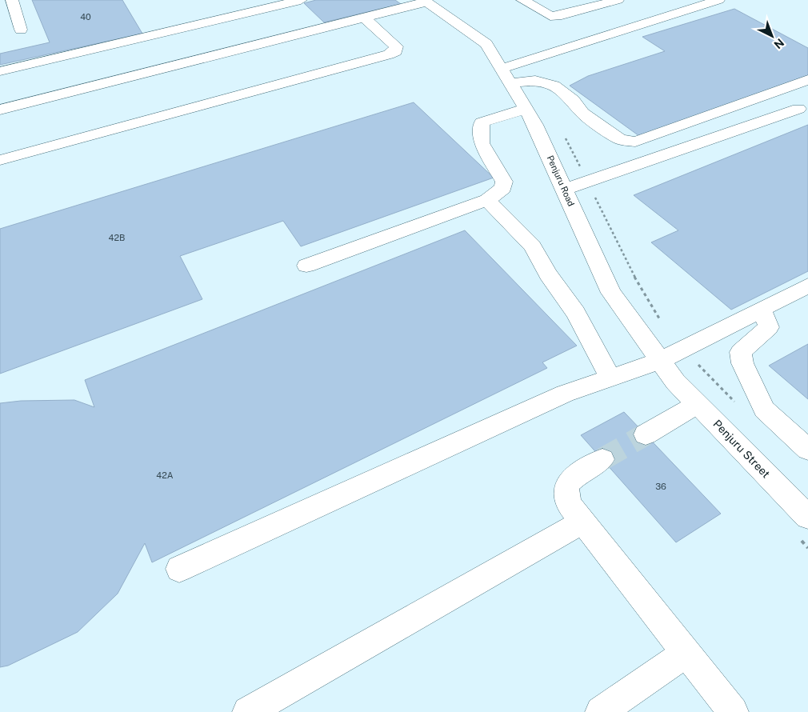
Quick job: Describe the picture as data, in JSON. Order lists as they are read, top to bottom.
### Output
{
  "streets": {
    "street": ["Penjuru Road", "Penjuru Street"]
  },
  "crossings": [
    ["Penjuru Road", "Penjuru Street"]
  ],
  "house_numbers": [
    "40",
    "42B",
    "42A",
    "36"
  ],
  "north": "bottom right"
}
